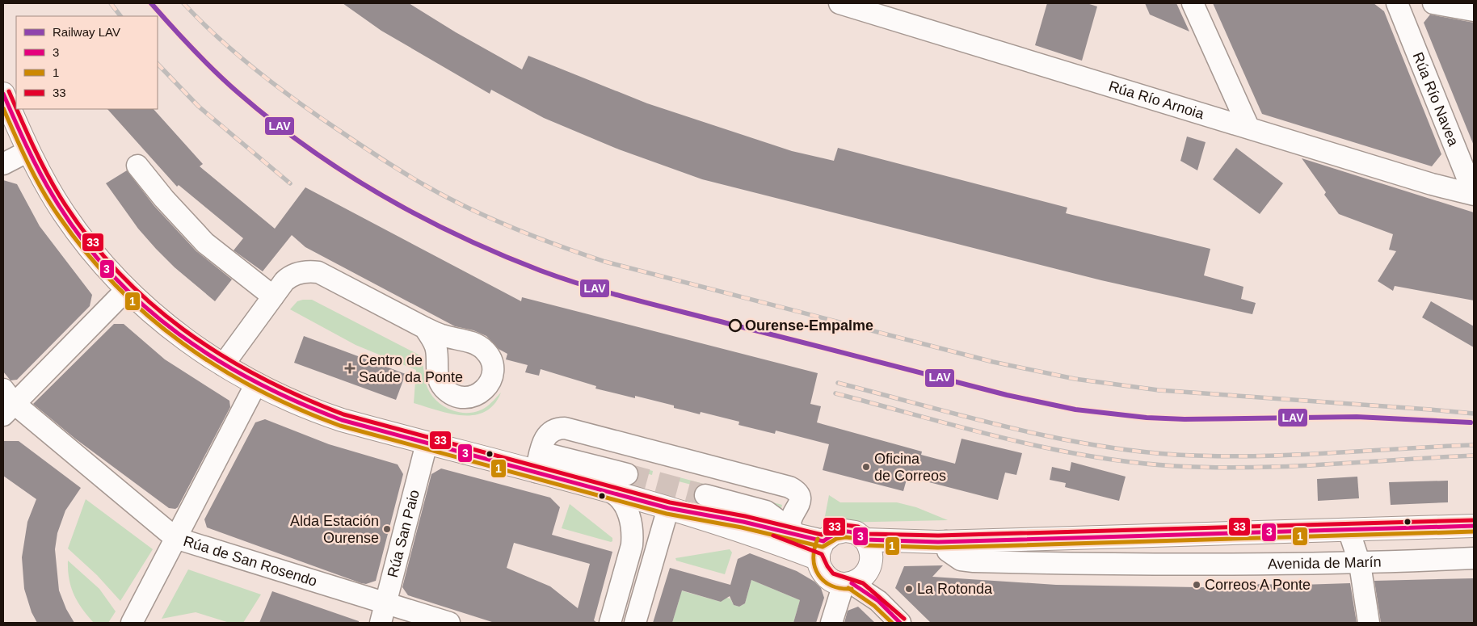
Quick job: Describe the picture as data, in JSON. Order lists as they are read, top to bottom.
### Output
{
  "streets": {
    "street": [
      "Rúa Río Navea",
      "Rúa Río Arnoia",
      "Rúa San Paio",
      "Rúa de San Rosendo",
      "Avenida de Marín"
    ]
  },
  "crossings": [
    ["Rúa Río Navea", "Rúa Río Arnoia"],
    ["Rúa San Paio", "Rúa de San Rosendo"]
  ],
  "places": {
    "other": [
      "Ourense-Empalme",
      "Oficina de Correos",
      "Alda Estación Ourense",
      "Correos A Ponte",
      "La Rotonda"
    ],
    "health": ["Centro de Saúde da Ponte"]
  },
  "lines": [
    "rail line LAV",
    "transit line 33",
    "transit line 3",
    "transit line 1"
  ],
  "legend": [
    "Railway LAV",
    "3",
    "1",
    "33"
  ]
}
